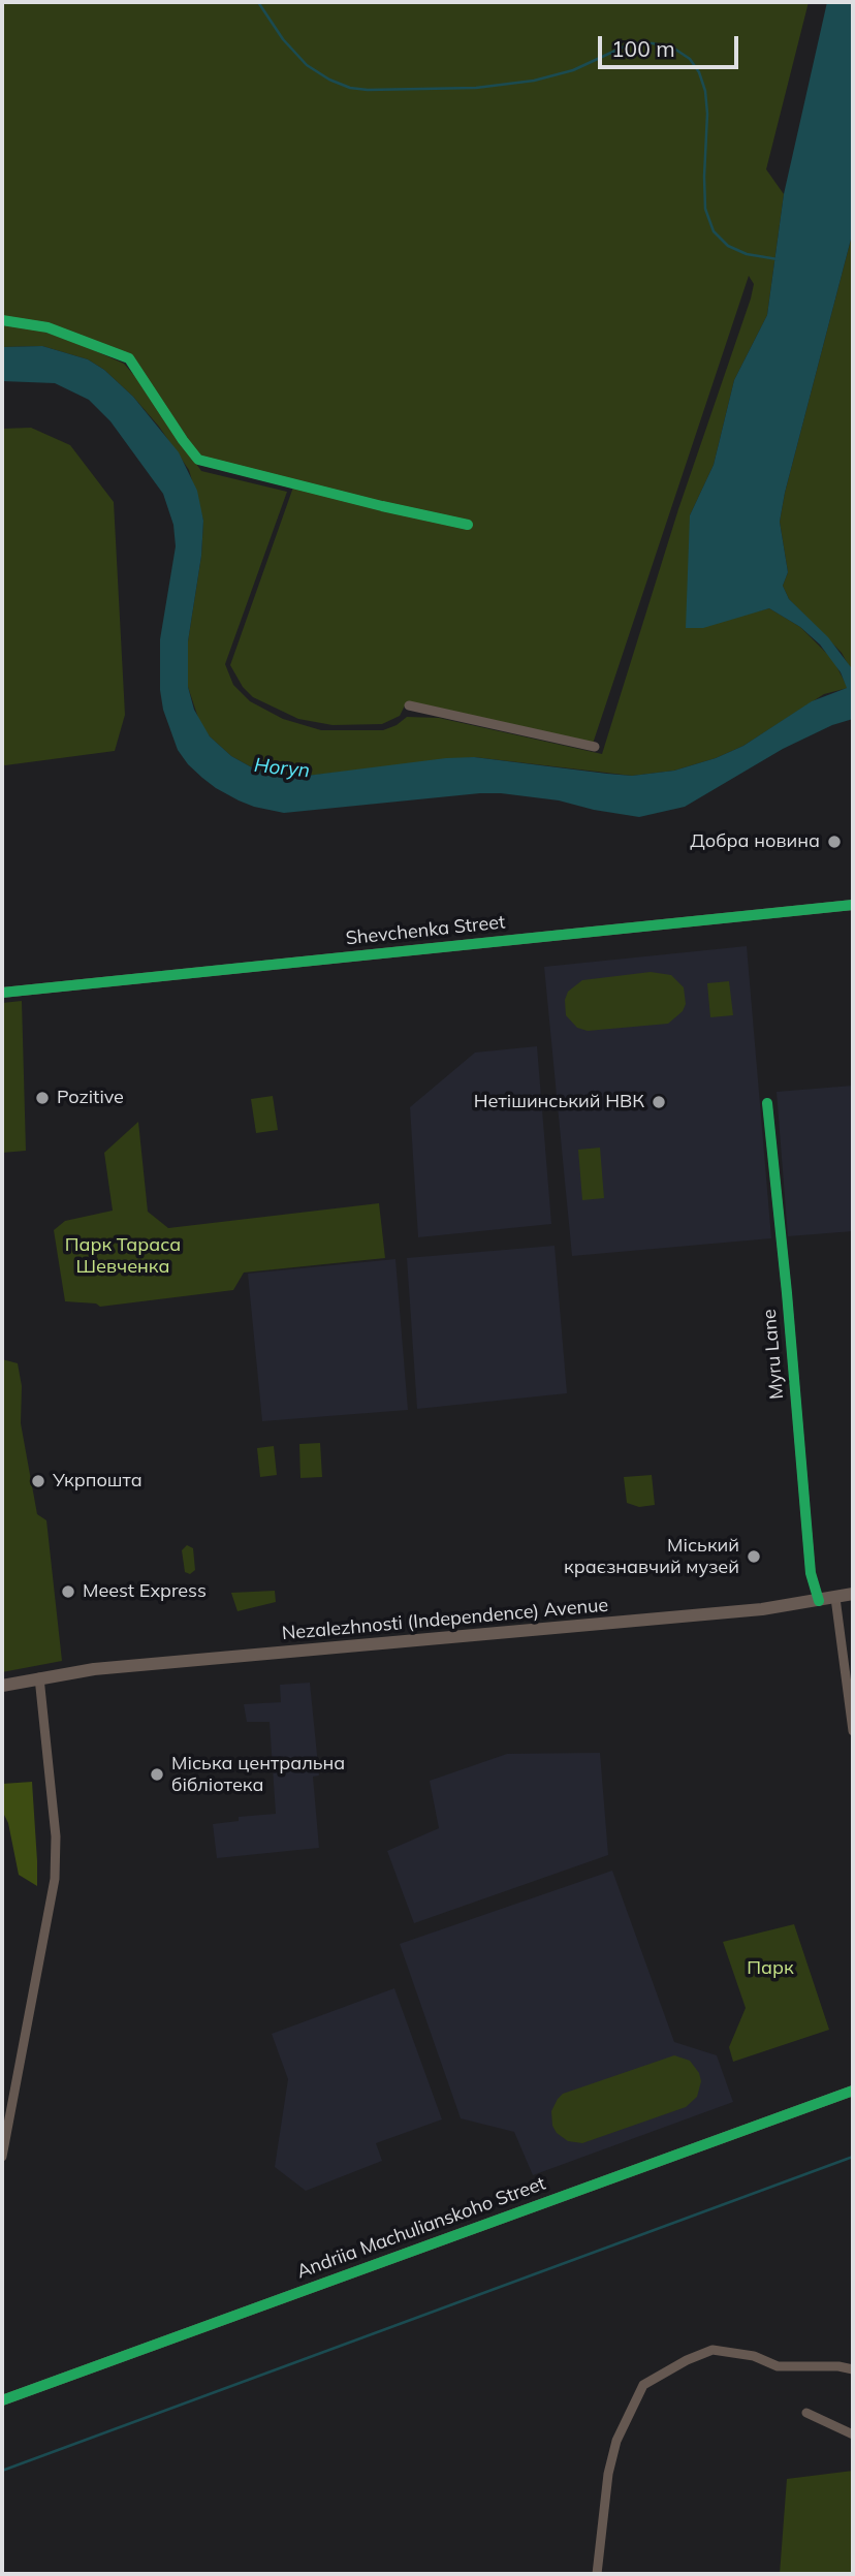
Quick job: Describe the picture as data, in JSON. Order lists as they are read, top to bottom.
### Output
{
  "streets": {
    "main road": ["Nezalezhnosti (Independence) Avenue"],
    "street": ["Shevchenka Street", "Myru Lane", "Andriia Machulianskoho Street"]
  },
  "crossings": [
    ["Myru Lane", "Nezalezhnosti (Independence) Avenue"]
  ],
  "water": ["Horyn"],
  "parks": ["Парк Тараса Шевченка", "Парк"],
  "places": [
    "Добра новина",
    "Pozitive",
    "Нетішинський НВК",
    "Укрпошта",
    "Міський краєзнавчий музей",
    "Meest Express",
    "Міська центральна бібліотека"
  ],
  "scale_bar": "100 m"
}
